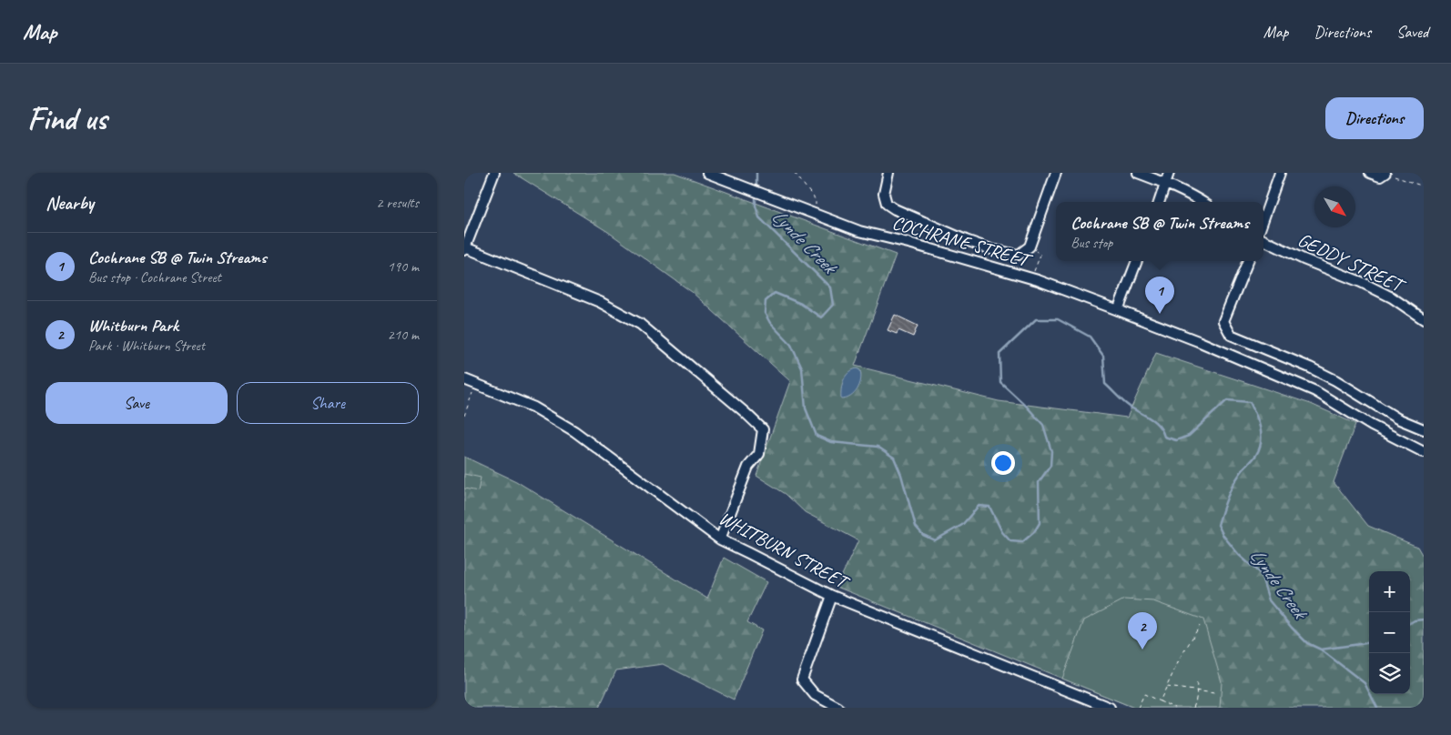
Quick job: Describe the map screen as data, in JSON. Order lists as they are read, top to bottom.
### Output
{
  "streets": {
    "street": ["COCHRANE STREET", "GEDDY STREET", "WHITBURN STREET"]
  },
  "water": ["Lynde Creek"],
  "north": "bottom right",
  "page": {
    "header": "Map",
    "nav": ["Map", "Directions", "Saved"],
    "buttons": [
      "Directions",
      ["Save", "Share"]
    ],
    "title": "Find us",
    "heading": ["Nearby", "2 results"],
    "popup": ["Cochrane SB @ Twin Streams", "Bus stop"],
    "list": [
      {
        "mark": "1",
        "name": "Cochrane SB @ Twin Streams",
        "note": "Bus stop · Cochrane Street",
        "value": "190 m"
      },
      {
        "mark": "2",
        "name": "Whitburn Park",
        "note": "Park · Whitburn Street",
        "value": "210 m"
      }
    ],
    "pins": ["1", "2"],
    "map_buttons": ["+", "−"]
  }
}
